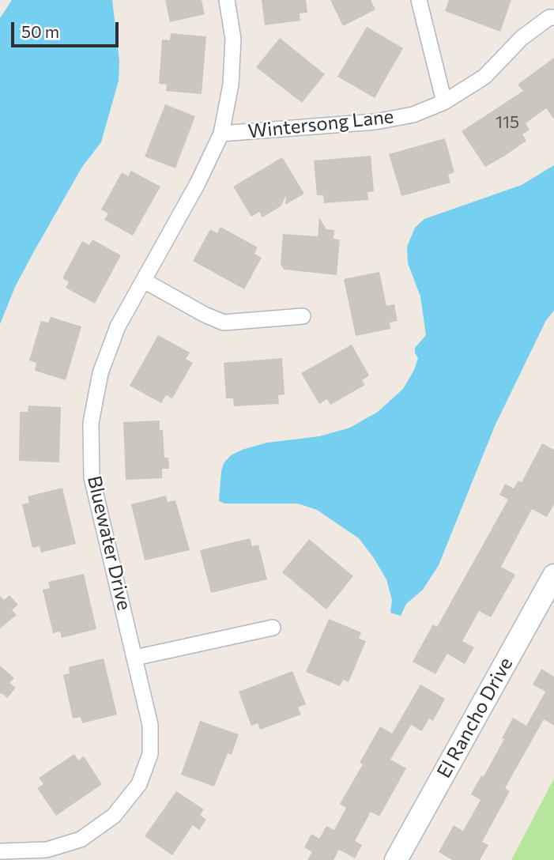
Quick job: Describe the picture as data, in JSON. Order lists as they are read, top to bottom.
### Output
{
  "streets": {
    "street": ["Wintersong Lane", "Bluewater Drive", "El Rancho Drive"]
  },
  "crossings": [
    ["Wintersong Lane", "Bluewater Drive"]
  ],
  "house_numbers": ["115"],
  "scale_bar": "50 m"
}
